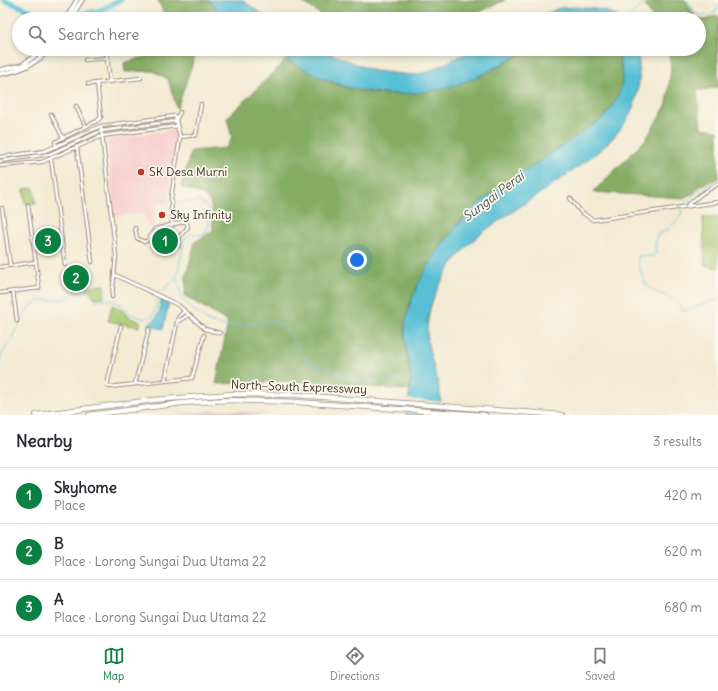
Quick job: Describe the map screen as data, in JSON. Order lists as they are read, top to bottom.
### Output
{
  "streets": {
    "highway": ["North–South Expressway"]
  },
  "water": ["Sungai Perai"],
  "places": ["SK Desa Murni", "Sky Infinity"],
  "page": {
    "search": "Search here",
    "pins": ["1", "3", "2"],
    "heading": ["Nearby", "3 results"],
    "list": [
      {
        "mark": "1",
        "name": "Skyhome",
        "note": "Place",
        "value": "420 m"
      },
      {
        "mark": "2",
        "name": "B",
        "note": "Place · Lorong Sungai Dua Utama 22",
        "value": "620 m"
      },
      {
        "mark": "3",
        "name": "A",
        "note": "Place · Lorong Sungai Dua Utama 22",
        "value": "680 m"
      }
    ],
    "nav": ["Map", "Directions", "Saved"]
  }
}
